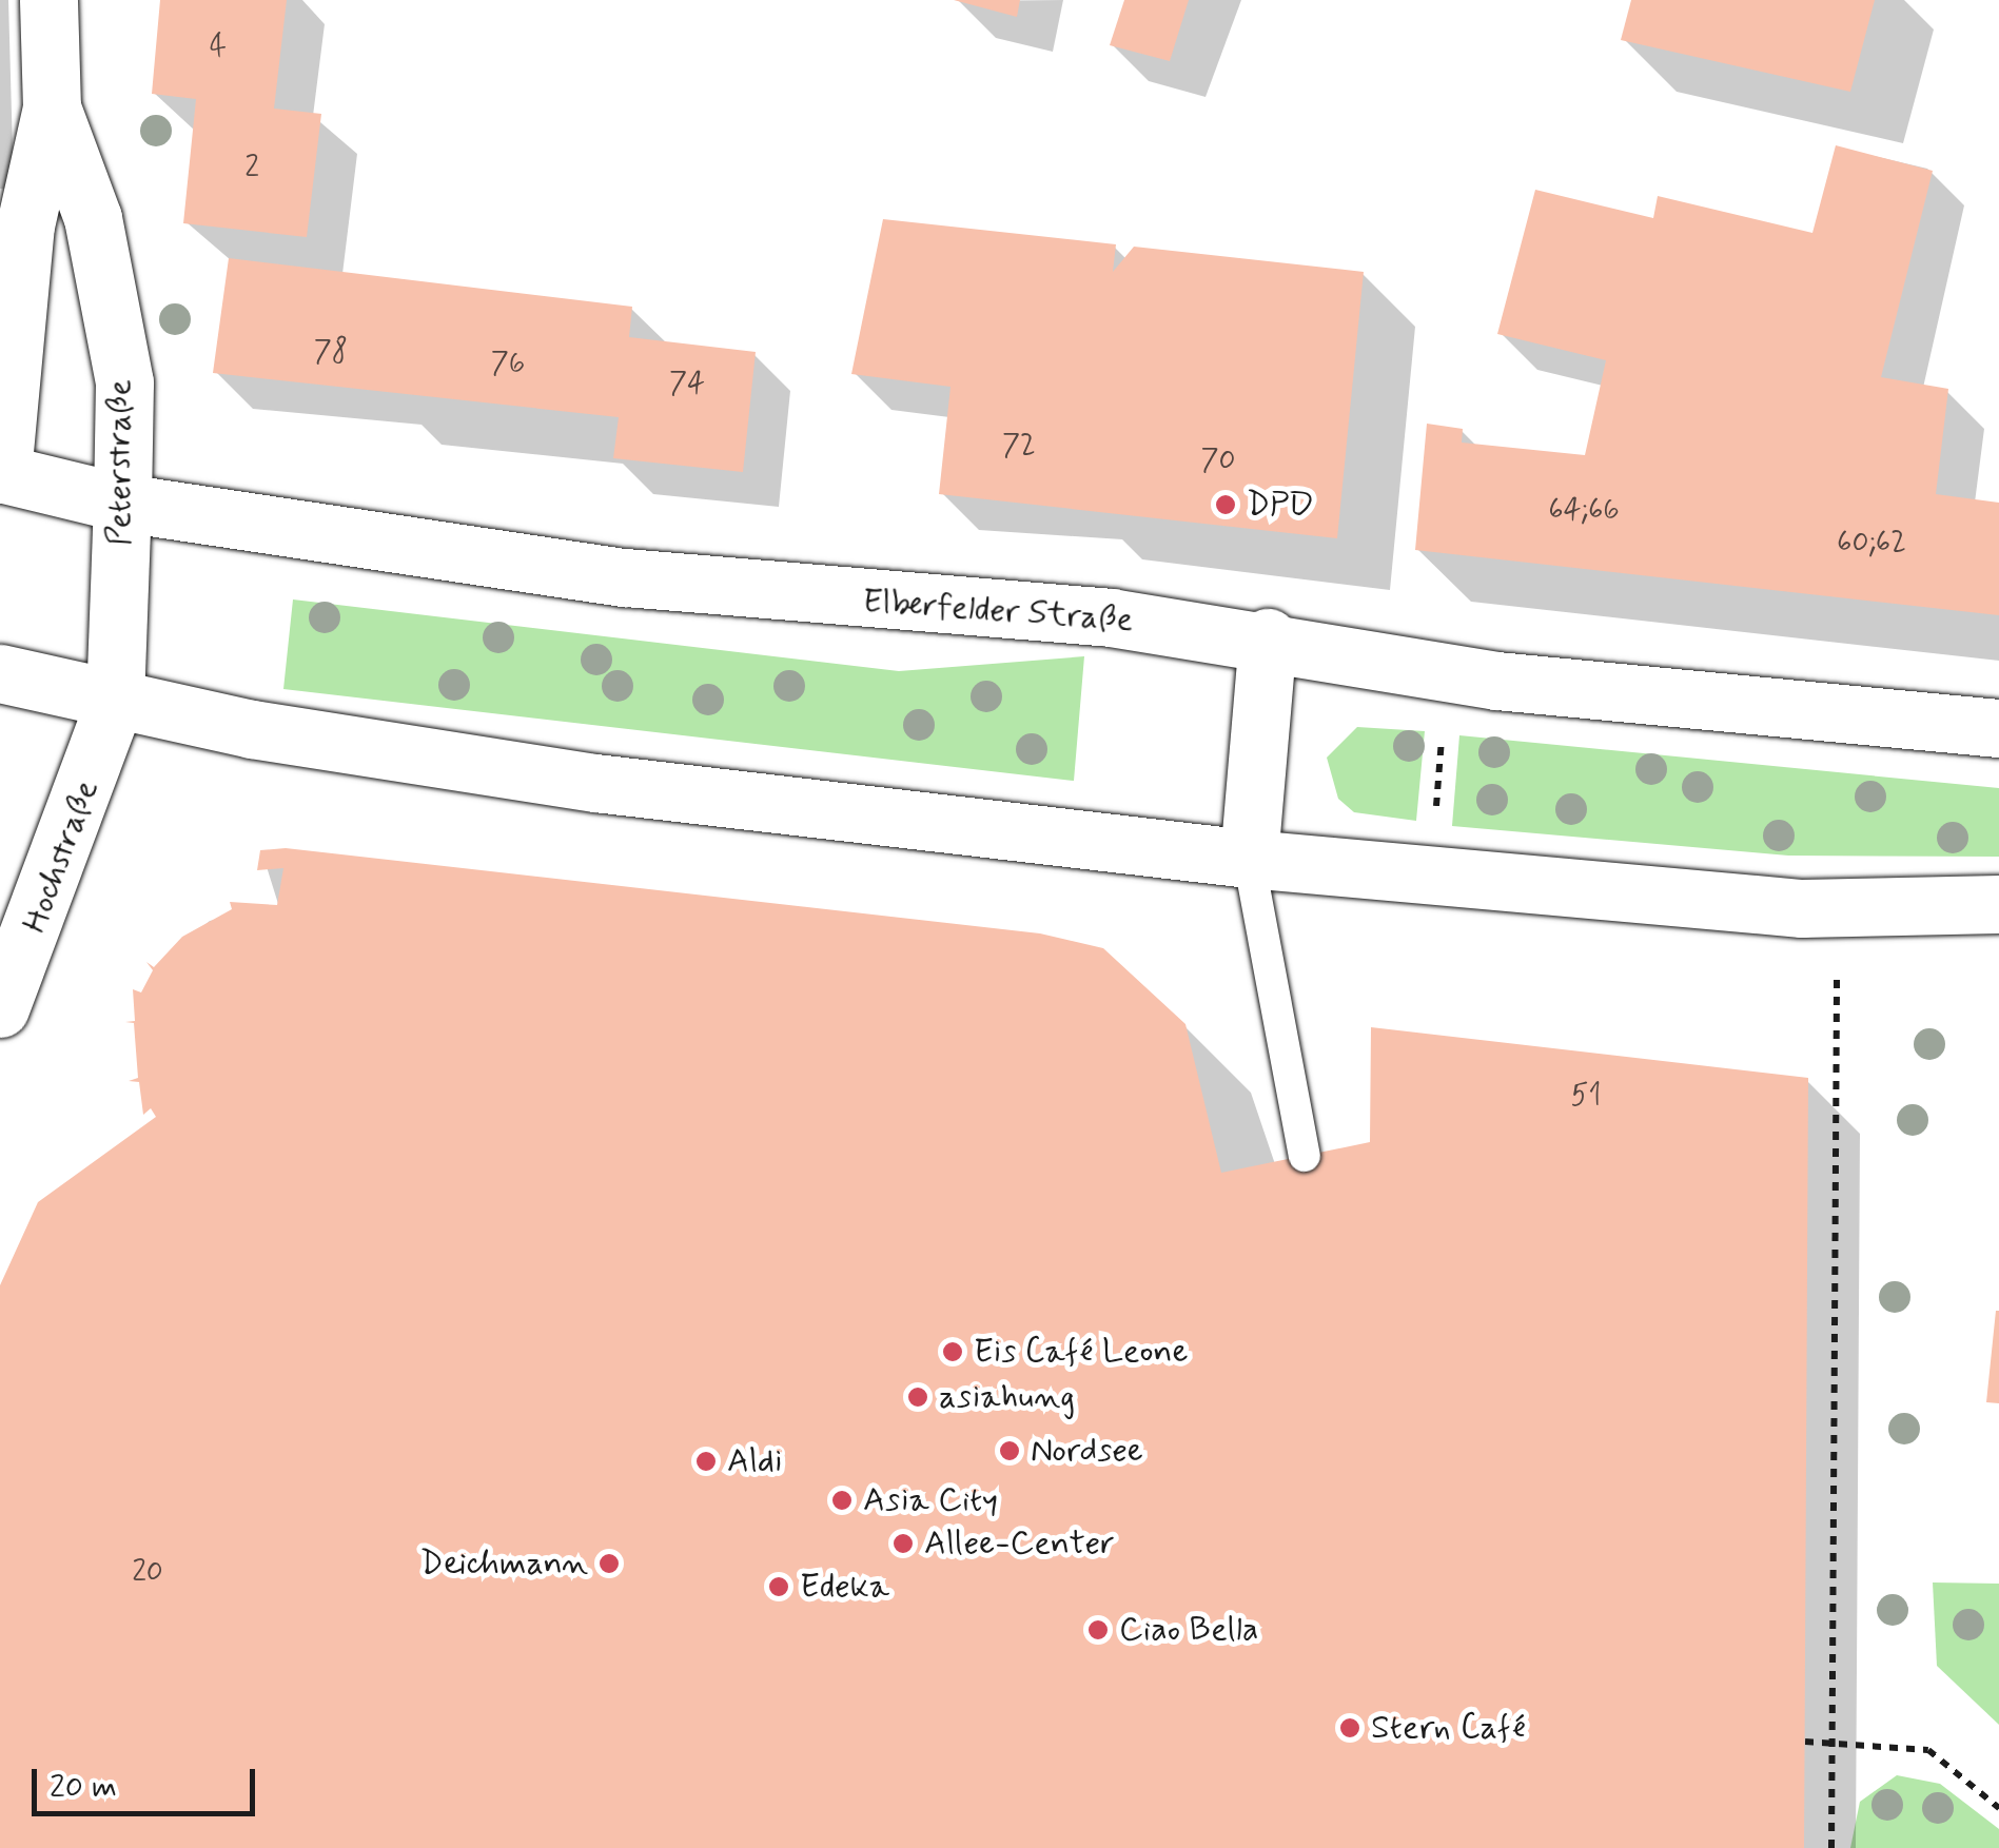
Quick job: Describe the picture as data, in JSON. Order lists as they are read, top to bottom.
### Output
{
  "streets": {
    "main road": ["Peterstraße", "Elberfelder Straße", "Hochstraße"]
  },
  "crossings": [
    ["Peterstraße", "Elberfelder Straße"],
    ["Peterstraße", "Hochstraße"]
  ],
  "places": [
    "DPD",
    "Eis Café Leone",
    "asiahung",
    "Nordsee",
    "Aldi",
    "Asia City",
    "Allee-Center",
    "Deichmann",
    "Edeka",
    "Ciao Bella",
    "Stern Café"
  ],
  "house_numbers": [
    "4",
    "2",
    "78",
    "76",
    "74",
    "72",
    "70",
    "64;66",
    "60;62",
    "51",
    "20"
  ],
  "scale_bar": "20 m"
}
